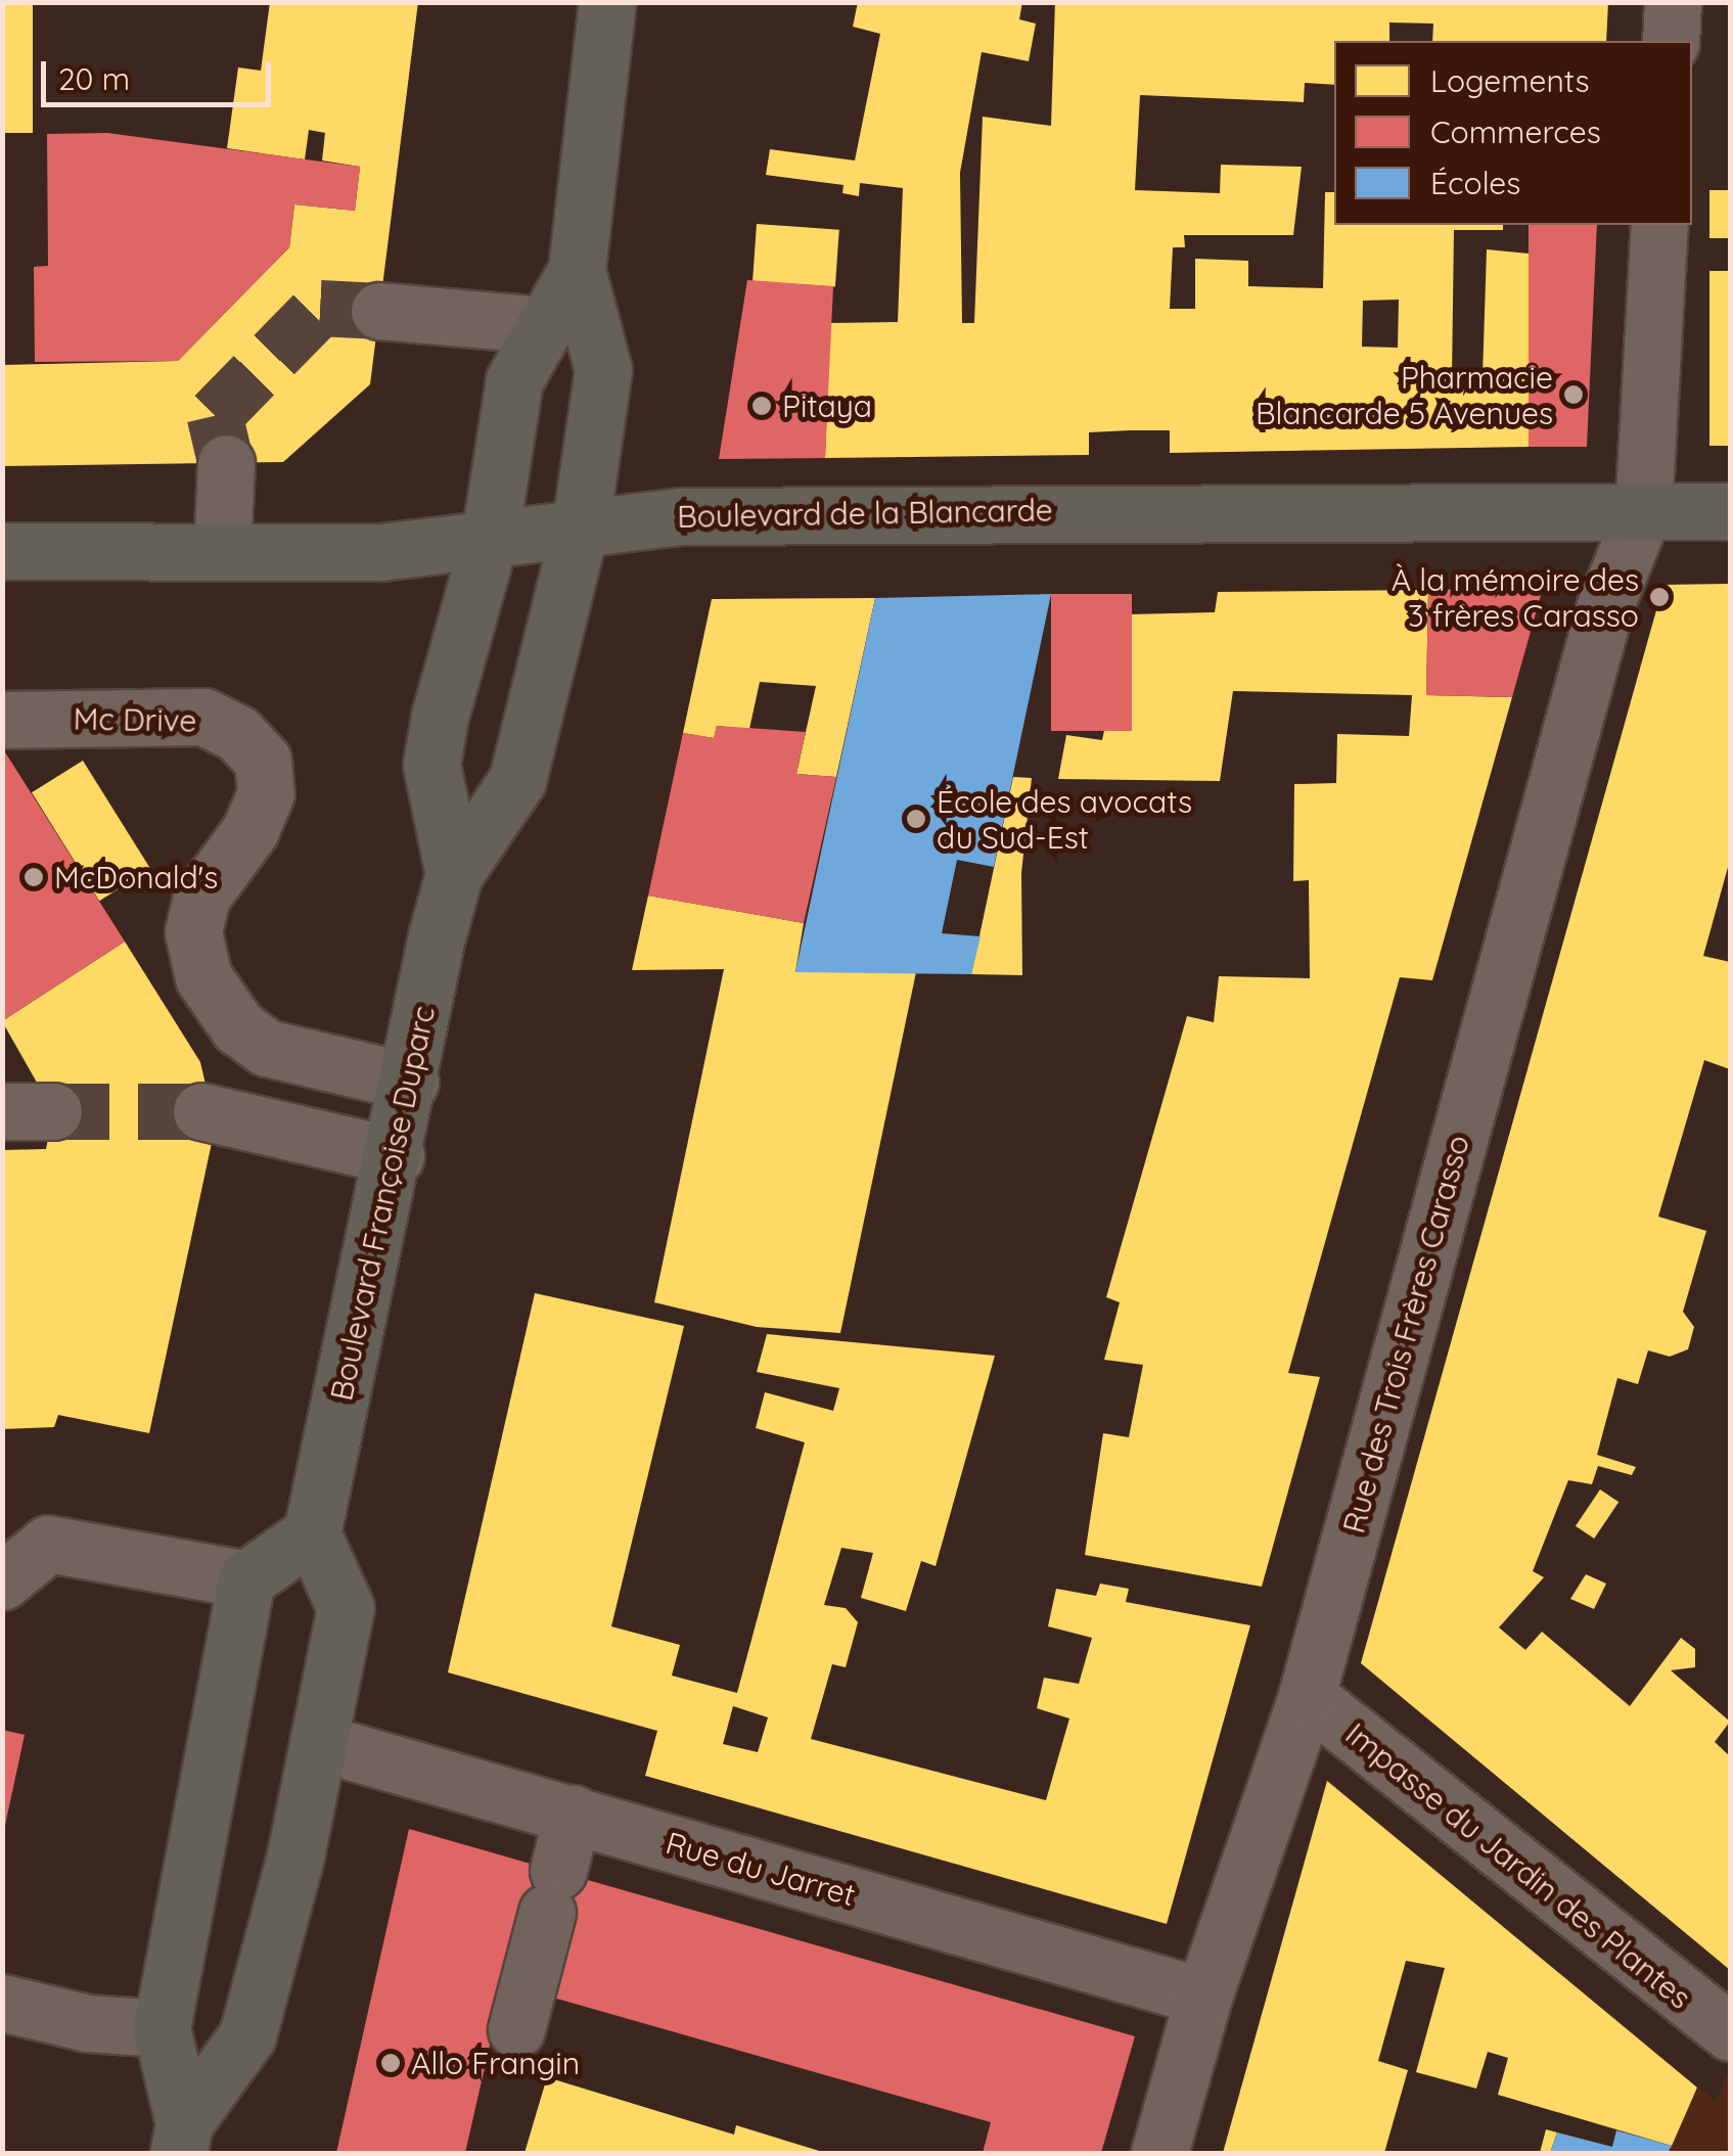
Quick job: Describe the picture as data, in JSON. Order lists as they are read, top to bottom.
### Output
{
  "streets": {
    "main road": ["Boulevard de la Blancarde", "Boulevard Françoise Duparc"],
    "street": [
      "Mc Drive",
      "Rue des Trois Frères Carasso",
      "Impasse du Jardin des Plantes",
      "Rue du Jarret"
    ]
  },
  "crossings": [
    ["Boulevard de la Blancarde", "Boulevard Françoise Duparc"],
    ["Boulevard de la Blancarde", "Rue des Trois Frères Carasso"],
    ["Mc Drive", "Boulevard Françoise Duparc"],
    ["Rue des Trois Frères Carasso", "Impasse du Jardin des Plantes"],
    ["Rue des Trois Frères Carasso", "Rue du Jarret"]
  ],
  "places": [
    "Pharmacie Blancarde 5 Avenues",
    "Pitaya",
    "À la mémoire des 3 frères Carasso",
    "École des avocats du Sud-Est",
    "McDonald's",
    "Allo Frangin"
  ],
  "legend": ["Logements", "Commerces", "Écoles"],
  "scale_bar": "20 m"
}
